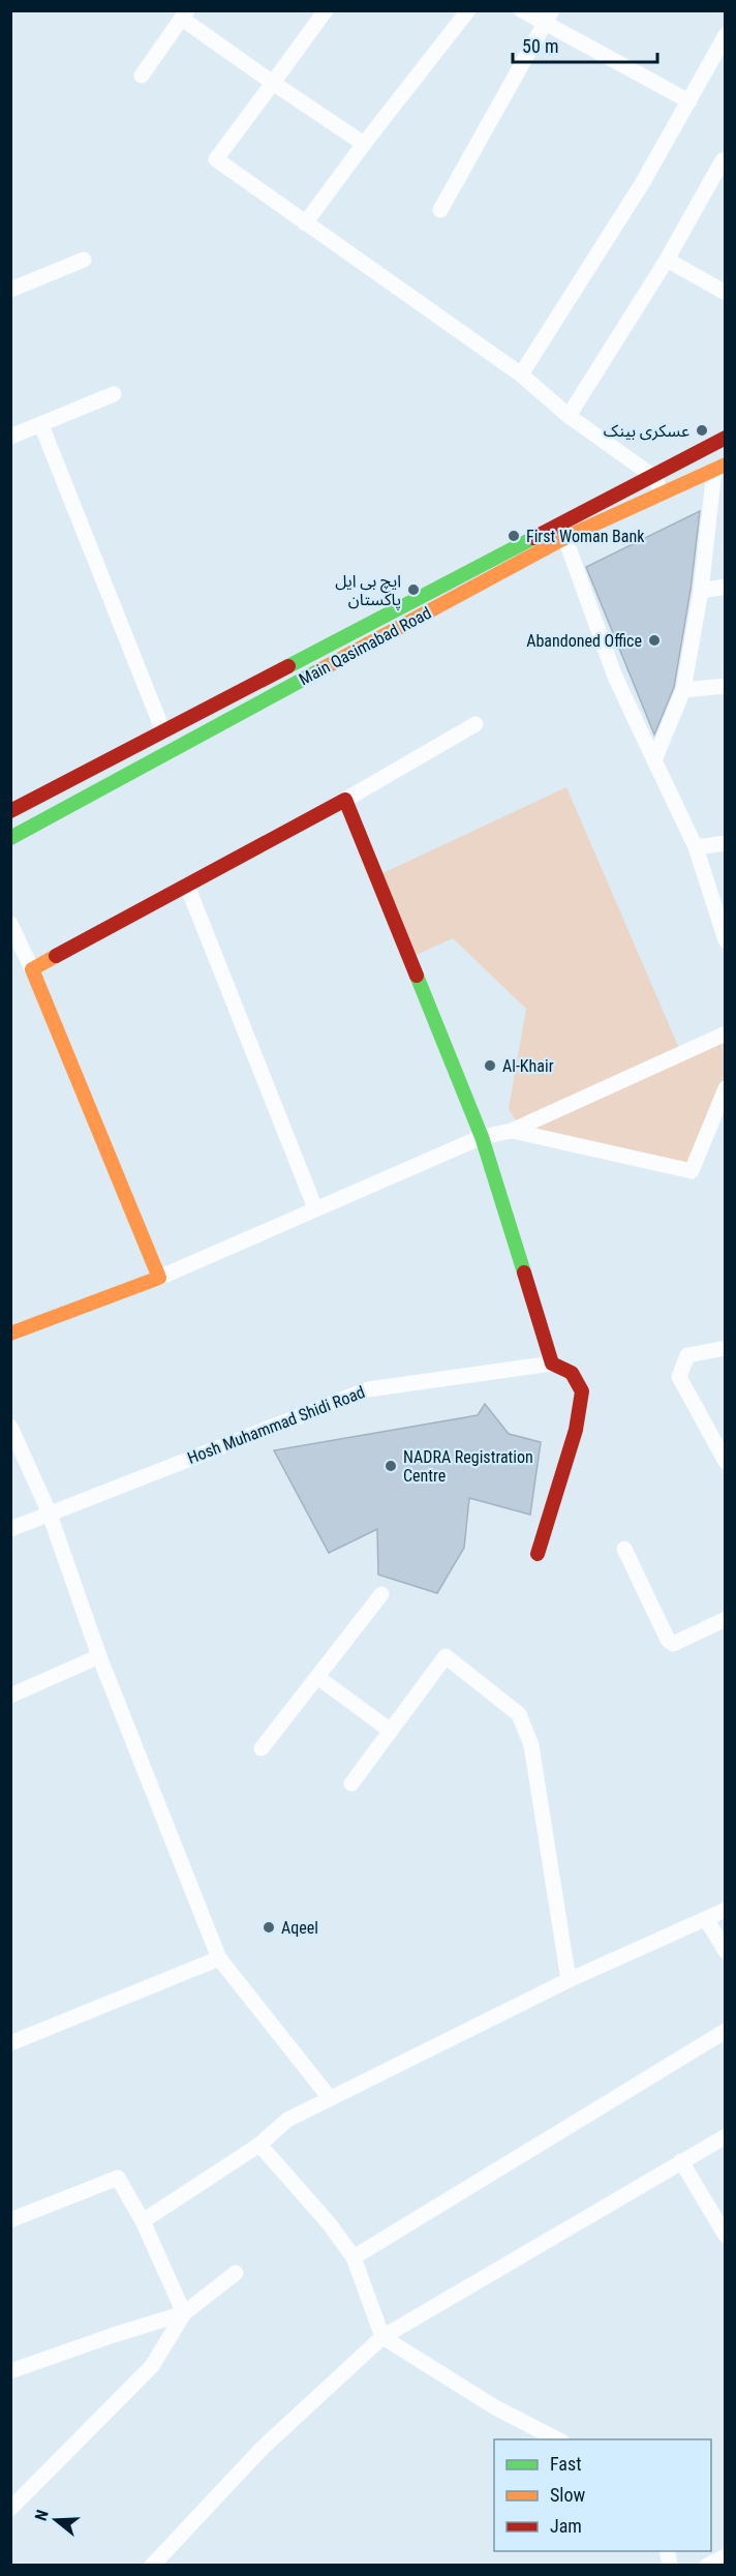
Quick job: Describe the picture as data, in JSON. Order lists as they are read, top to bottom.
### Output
{
  "streets": {
    "street": ["Main Qasimabad Road", "Hosh Muhammad Shidi Road"]
  },
  "places": [
    "عسکری بینک",
    "First Woman Bank",
    "ایچ بی ایل پاکستان",
    "Abandoned Office",
    "Al-Khair",
    "NADRA Registration Centre",
    "Aqeel"
  ],
  "legend": ["Fast", "Slow", "Jam"],
  "scale_bar": "50 m",
  "north": "left"
}
